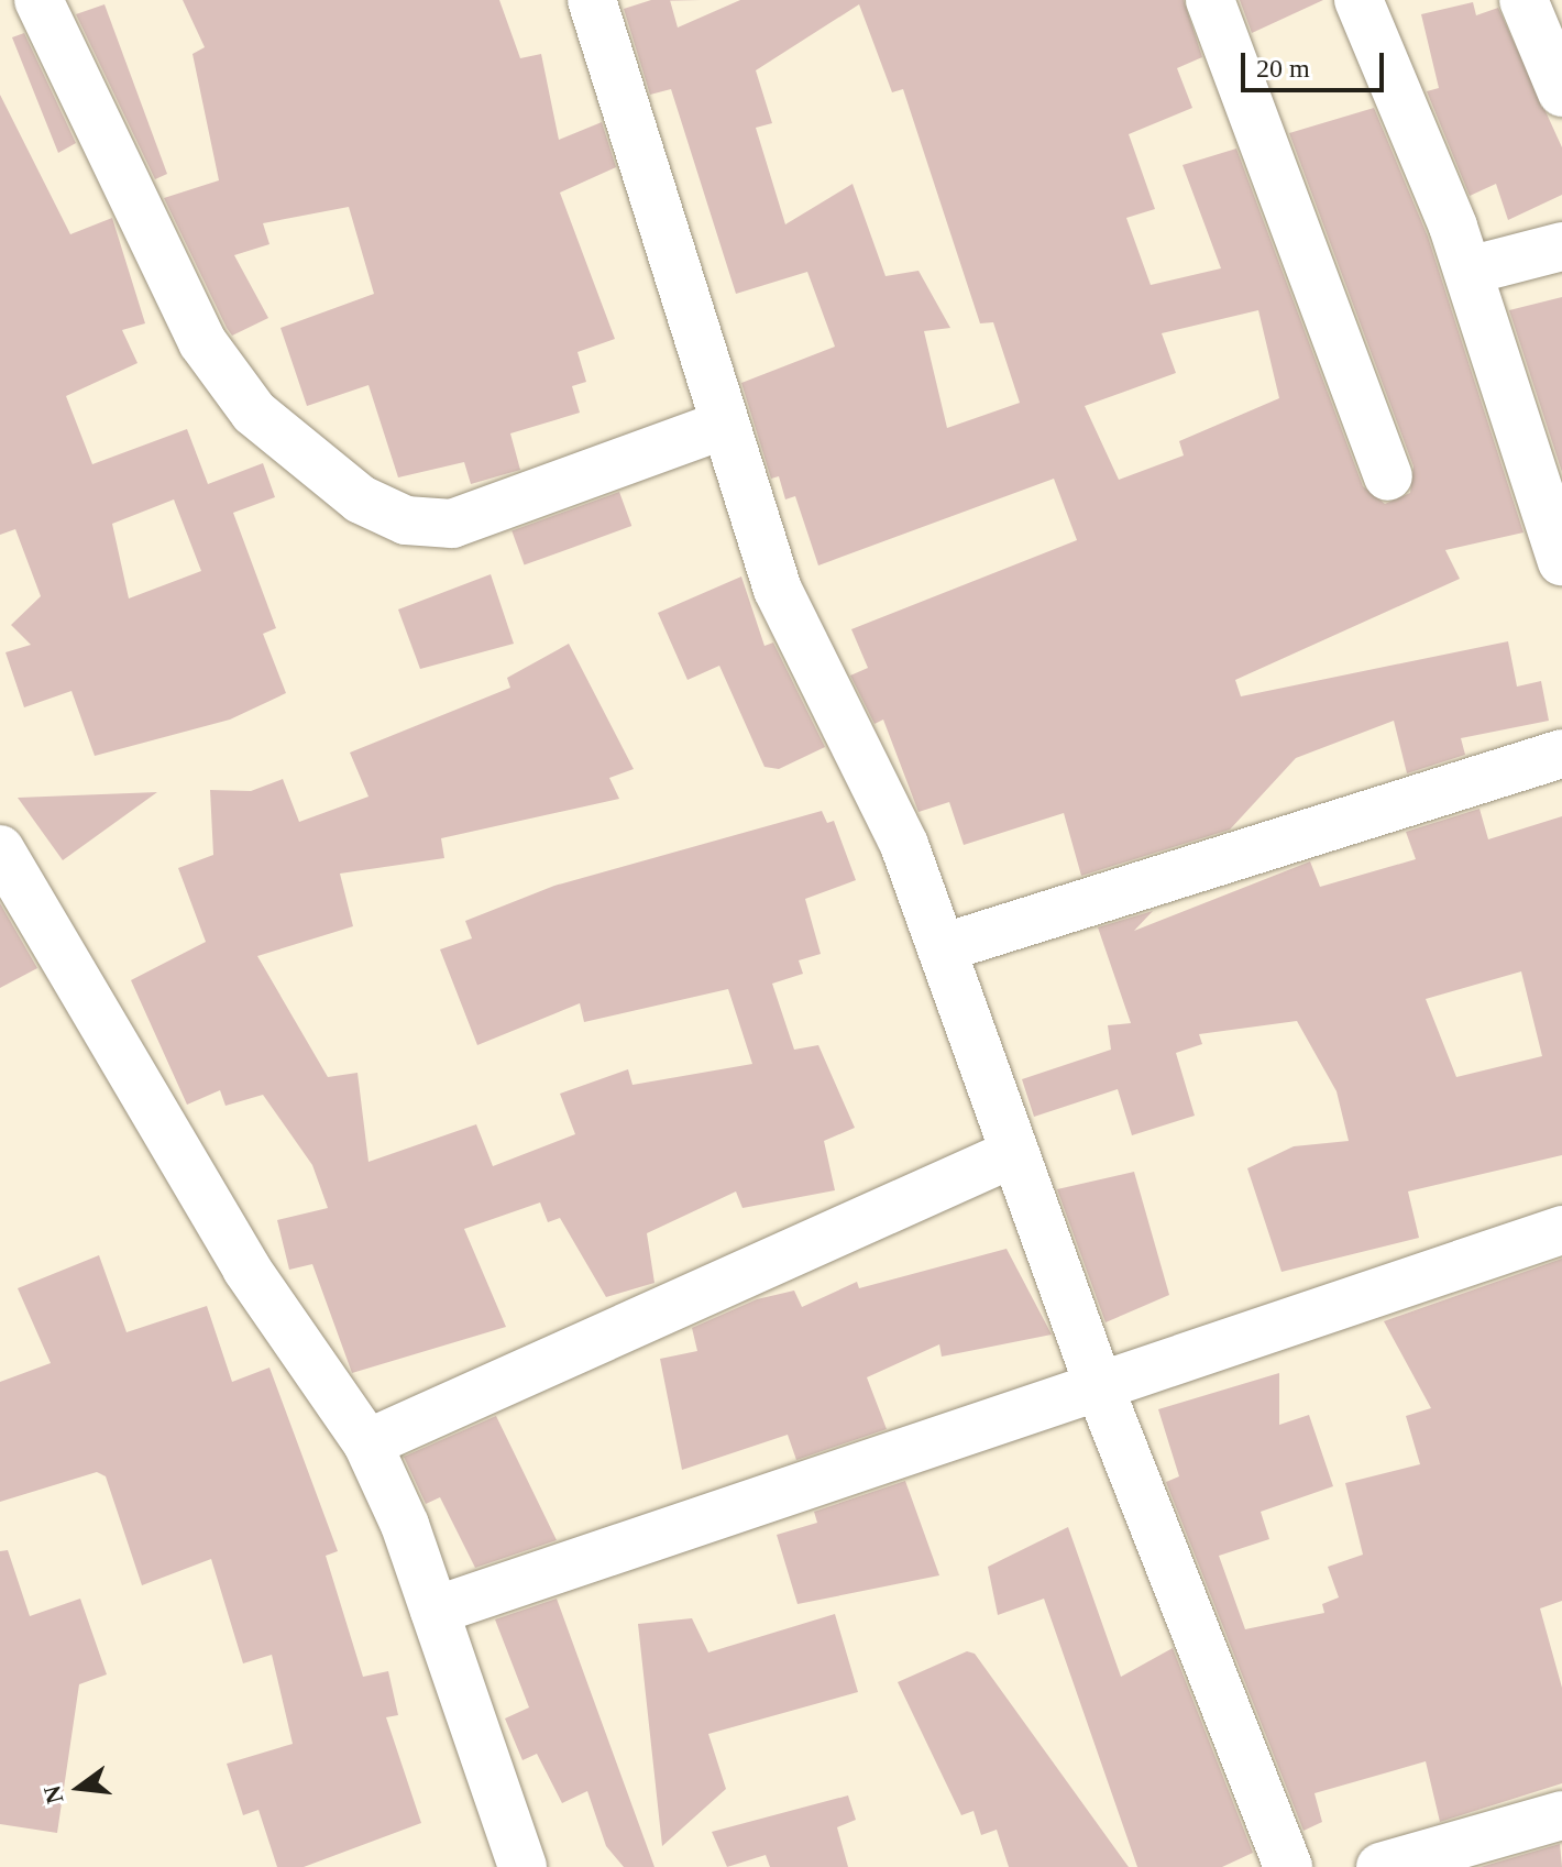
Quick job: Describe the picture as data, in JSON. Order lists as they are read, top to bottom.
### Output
{
  "scale_bar": "20 m",
  "north": "left"
}
